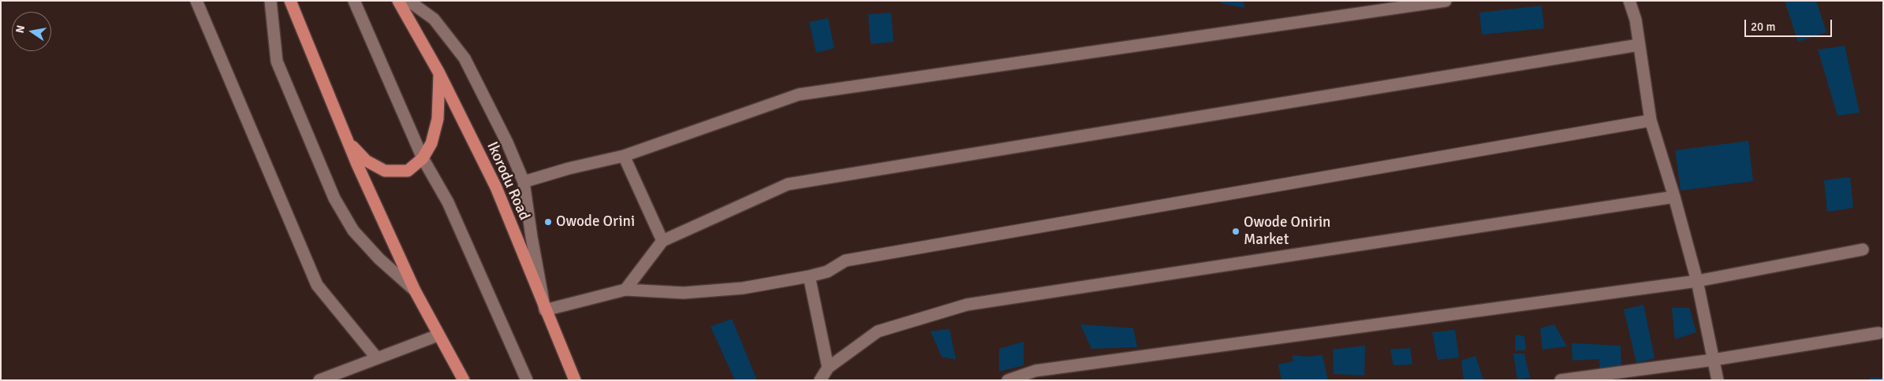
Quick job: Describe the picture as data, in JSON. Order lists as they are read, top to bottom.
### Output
{
  "streets": {
    "highway": ["Ikorodu Road"]
  },
  "places": ["Owode Orini", "Owode Onirin Market"],
  "scale_bar": "20 m",
  "north": "left"
}
